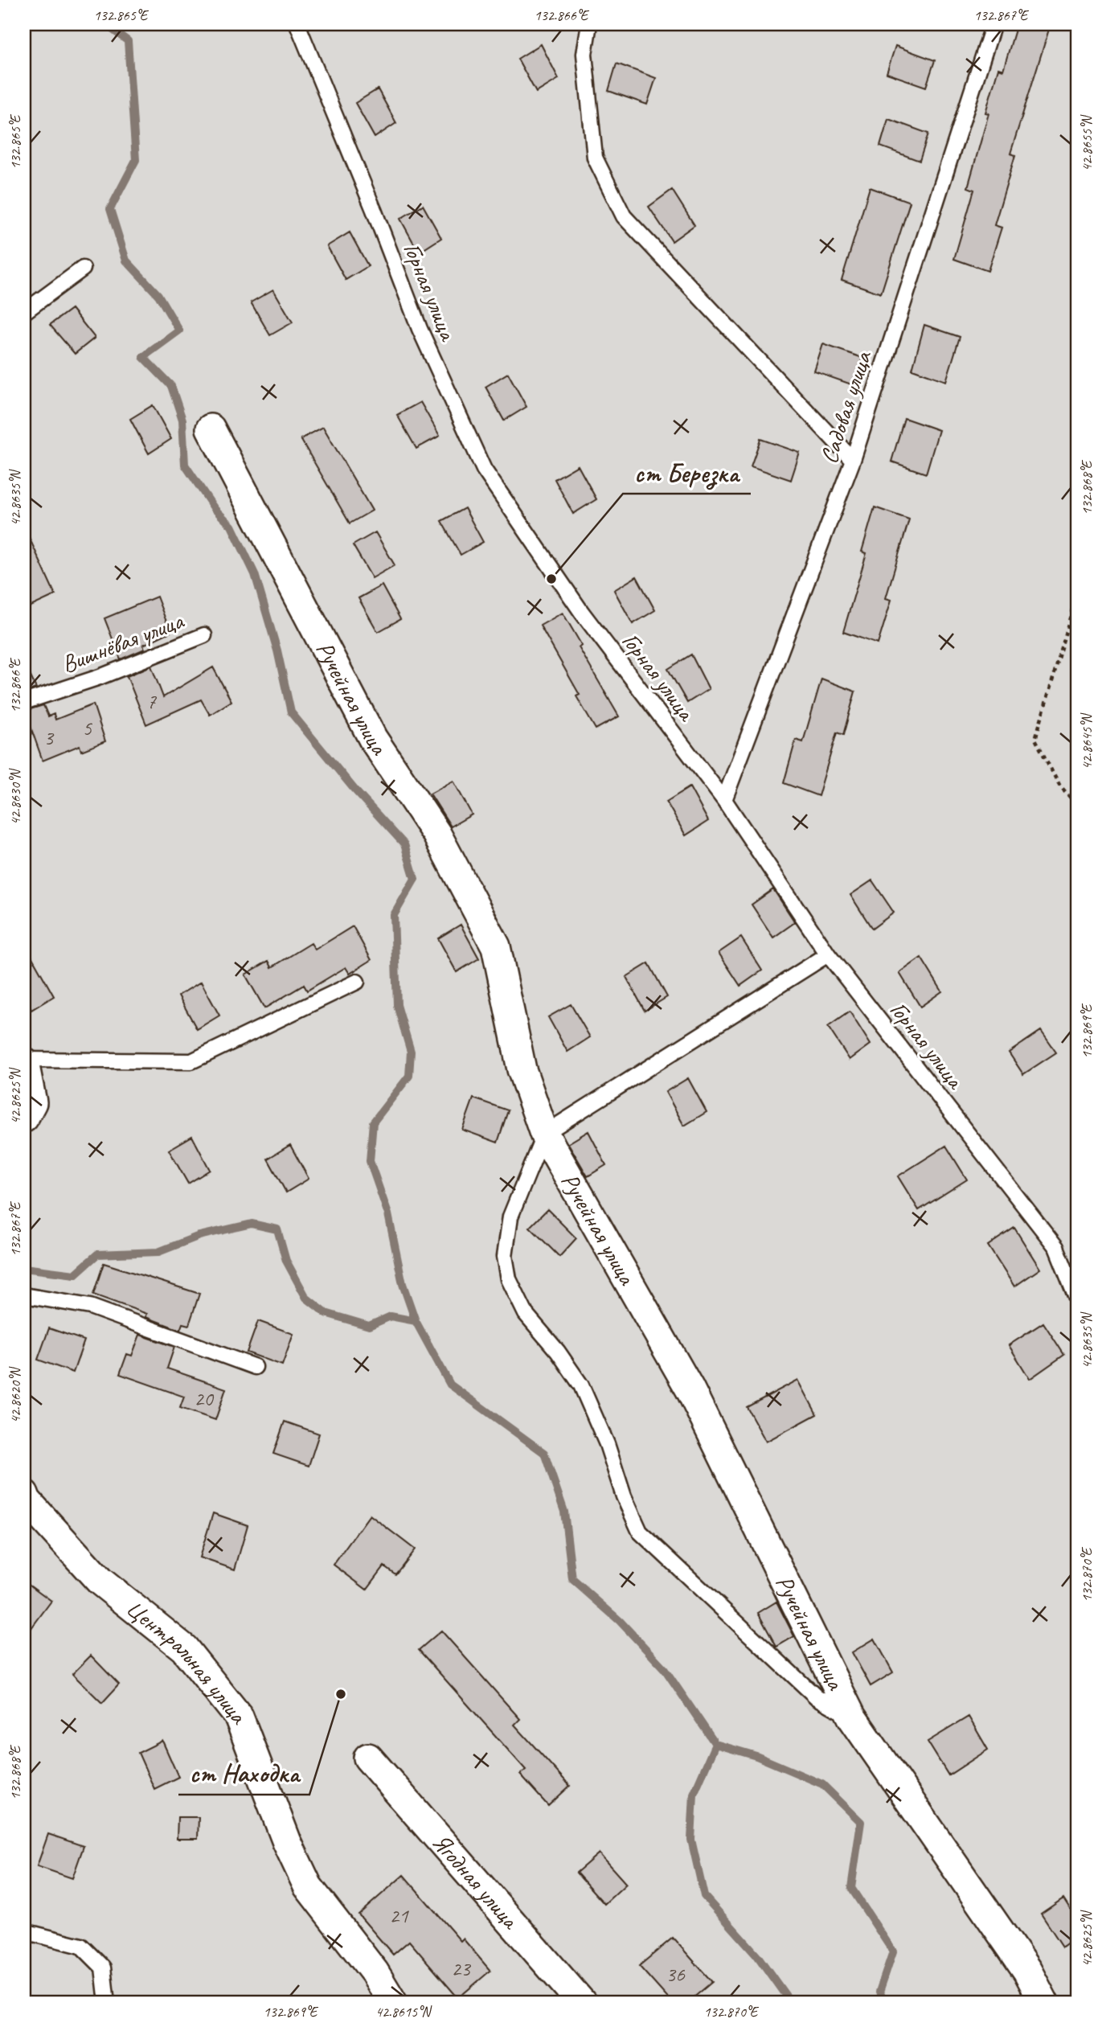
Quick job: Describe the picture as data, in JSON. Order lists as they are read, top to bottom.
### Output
{
  "streets": {
    "street": ["Ручейная улица", "Центральная улица", "Ягодная улица"],
    "lane": ["Горная улица", "Садовая улица", "Вишнёвая улица"]
  },
  "crossings": [
    ["Горная улица", "Садовая улица"]
  ],
  "places": ["ст Березка", "ст Находка"],
  "house_numbers": [
    "7",
    "5",
    "3",
    "20",
    "21",
    "23",
    "36"
  ],
  "coordinates": [
    "132.865°E",
    "132.866°E",
    "132.867°E",
    "42.8655°N",
    "132.868°E",
    "42.8635°N",
    "42.8645°N",
    "42.8630°N",
    "132.869°E",
    "42.8625°N",
    "42.8620°N",
    "132.870°E",
    "42.8615°N"
  ]
}
